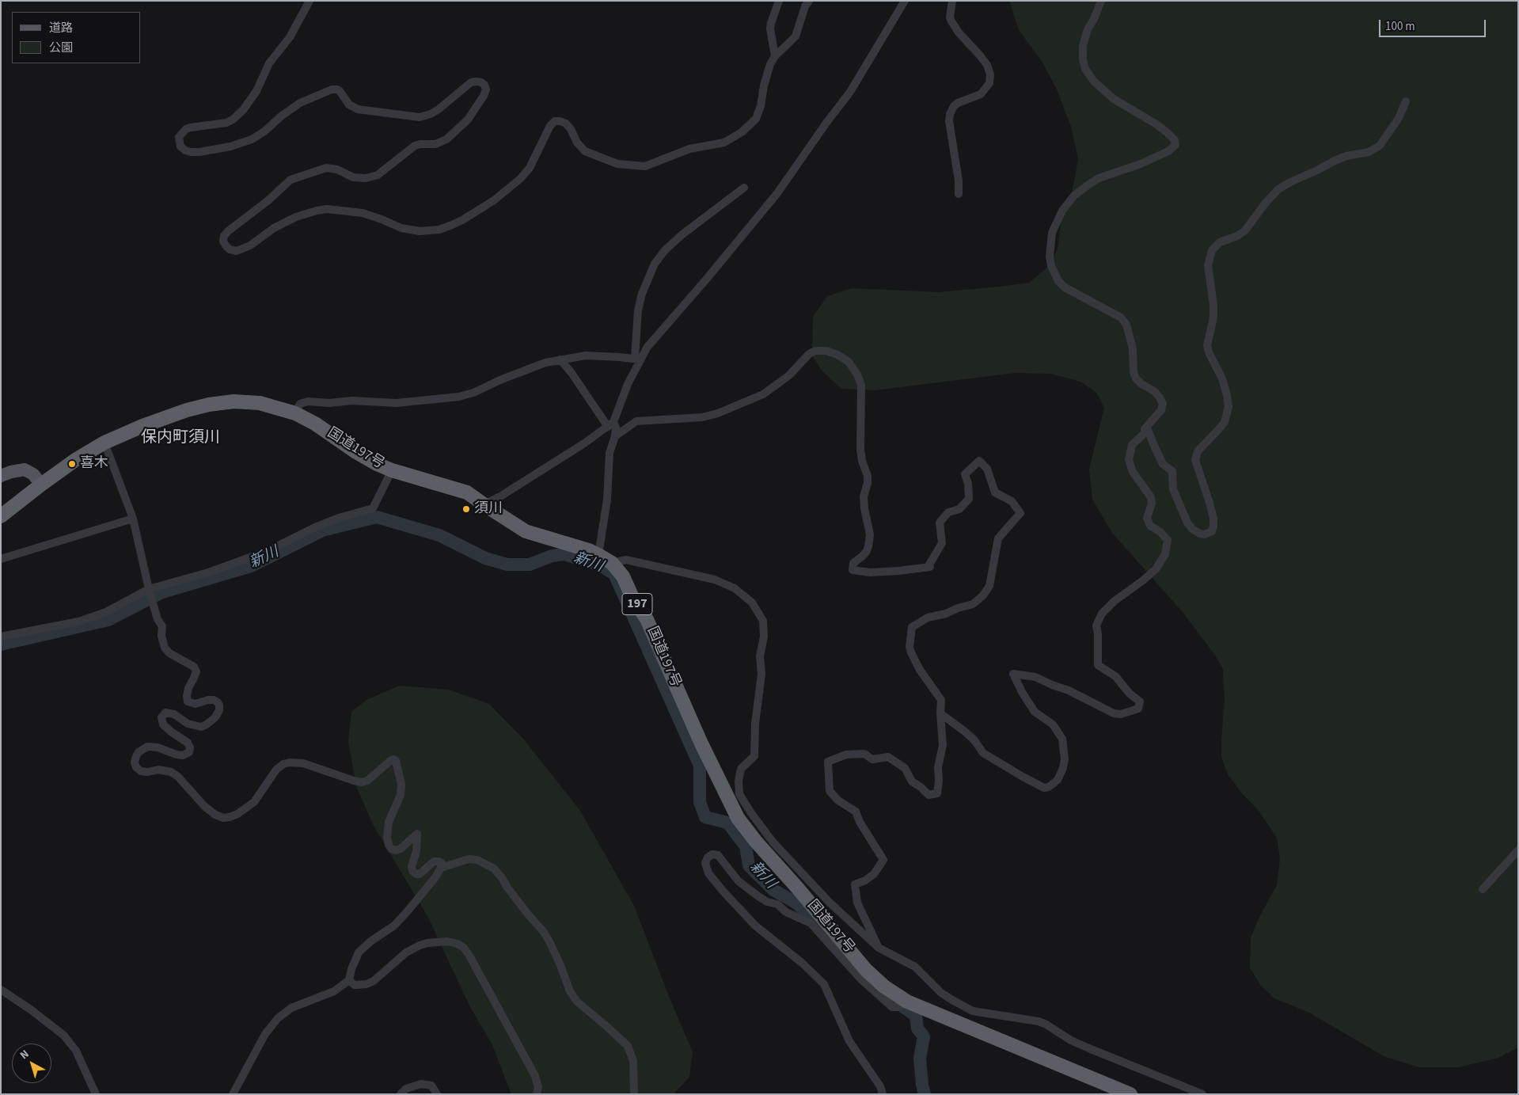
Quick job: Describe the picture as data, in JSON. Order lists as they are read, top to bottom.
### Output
{
  "streets": {
    "highway": ["国道197号", "197"]
  },
  "districts": ["保内町須川"],
  "water": ["新川"],
  "places": ["喜木", "須川"],
  "legend": ["道路", "公園"],
  "scale_bar": "100 m",
  "north": "top left"
}
